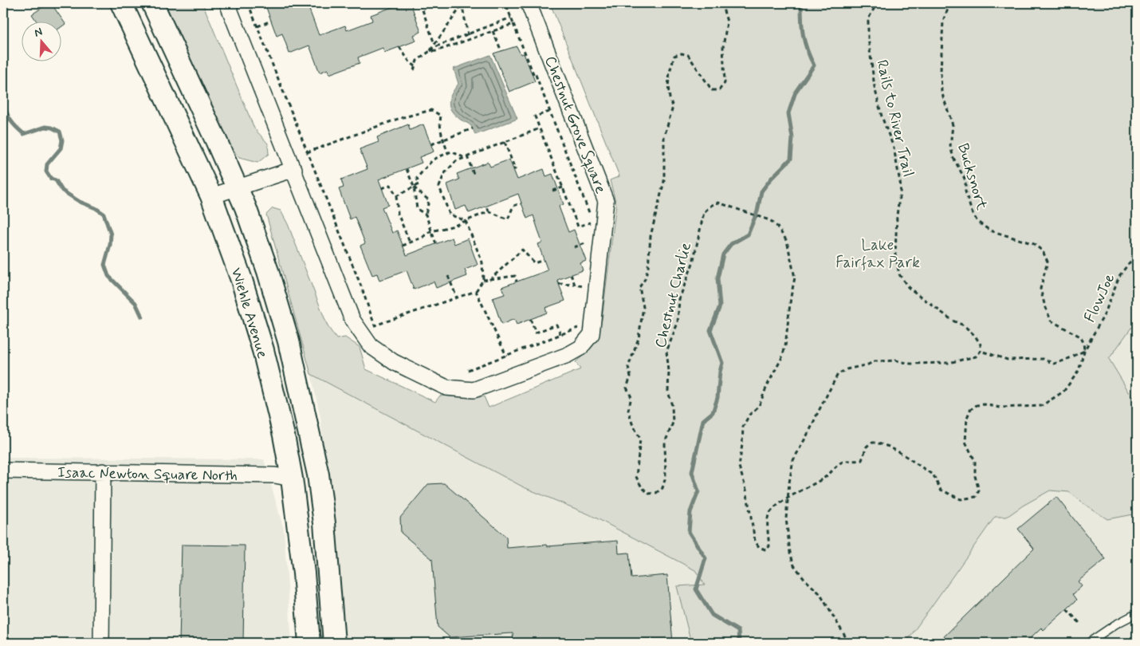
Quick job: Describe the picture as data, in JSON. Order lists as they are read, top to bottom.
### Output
{
  "streets": {
    "main road": ["Wiehle Avenue"],
    "street": ["Chestnut Grove Square", "Isaac Newton Square North"],
    "path": [
      "Rails to River Trail",
      "Bucksnort",
      "Chestnut Charlie",
      "FlowJoe"
    ]
  },
  "crossings": [
    ["Bucksnort", "FlowJoe"],
    ["Chestnut Charlie", "FlowJoe"],
    ["Wiehle Avenue", "Isaac Newton Square North"]
  ],
  "parks": ["Lake Fairfax Park"],
  "north": "top"
}
